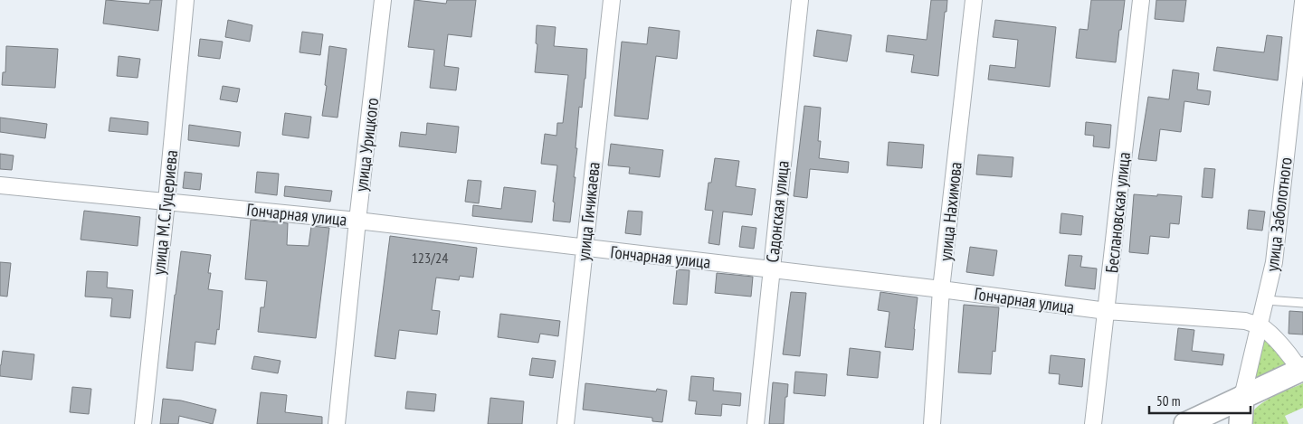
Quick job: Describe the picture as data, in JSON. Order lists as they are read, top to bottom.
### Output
{
  "streets": {
    "main road": ["улица Заболотного"],
    "street": [
      "улица Урицкого",
      "улица Гичикаева",
      "Садонская улица",
      "улица Нахимова",
      "улица М.С.Гуцериева",
      "Беслановская улица",
      "Гончарная улица"
    ]
  },
  "crossings": [
    ["улица Урицкого", "Гончарная улица"],
    ["улица Гичикаева", "Гончарная улица"],
    ["Садонская улица", "Гончарная улица"],
    ["улица Нахимова", "Гончарная улица"],
    ["улица М.С.Гуцериева", "Гончарная улица"],
    ["Беслановская улица", "Гончарная улица"],
    ["Гончарная улица", "улица Заболотного"]
  ],
  "house_numbers": ["123/24"],
  "scale_bar": "50 m"
}
